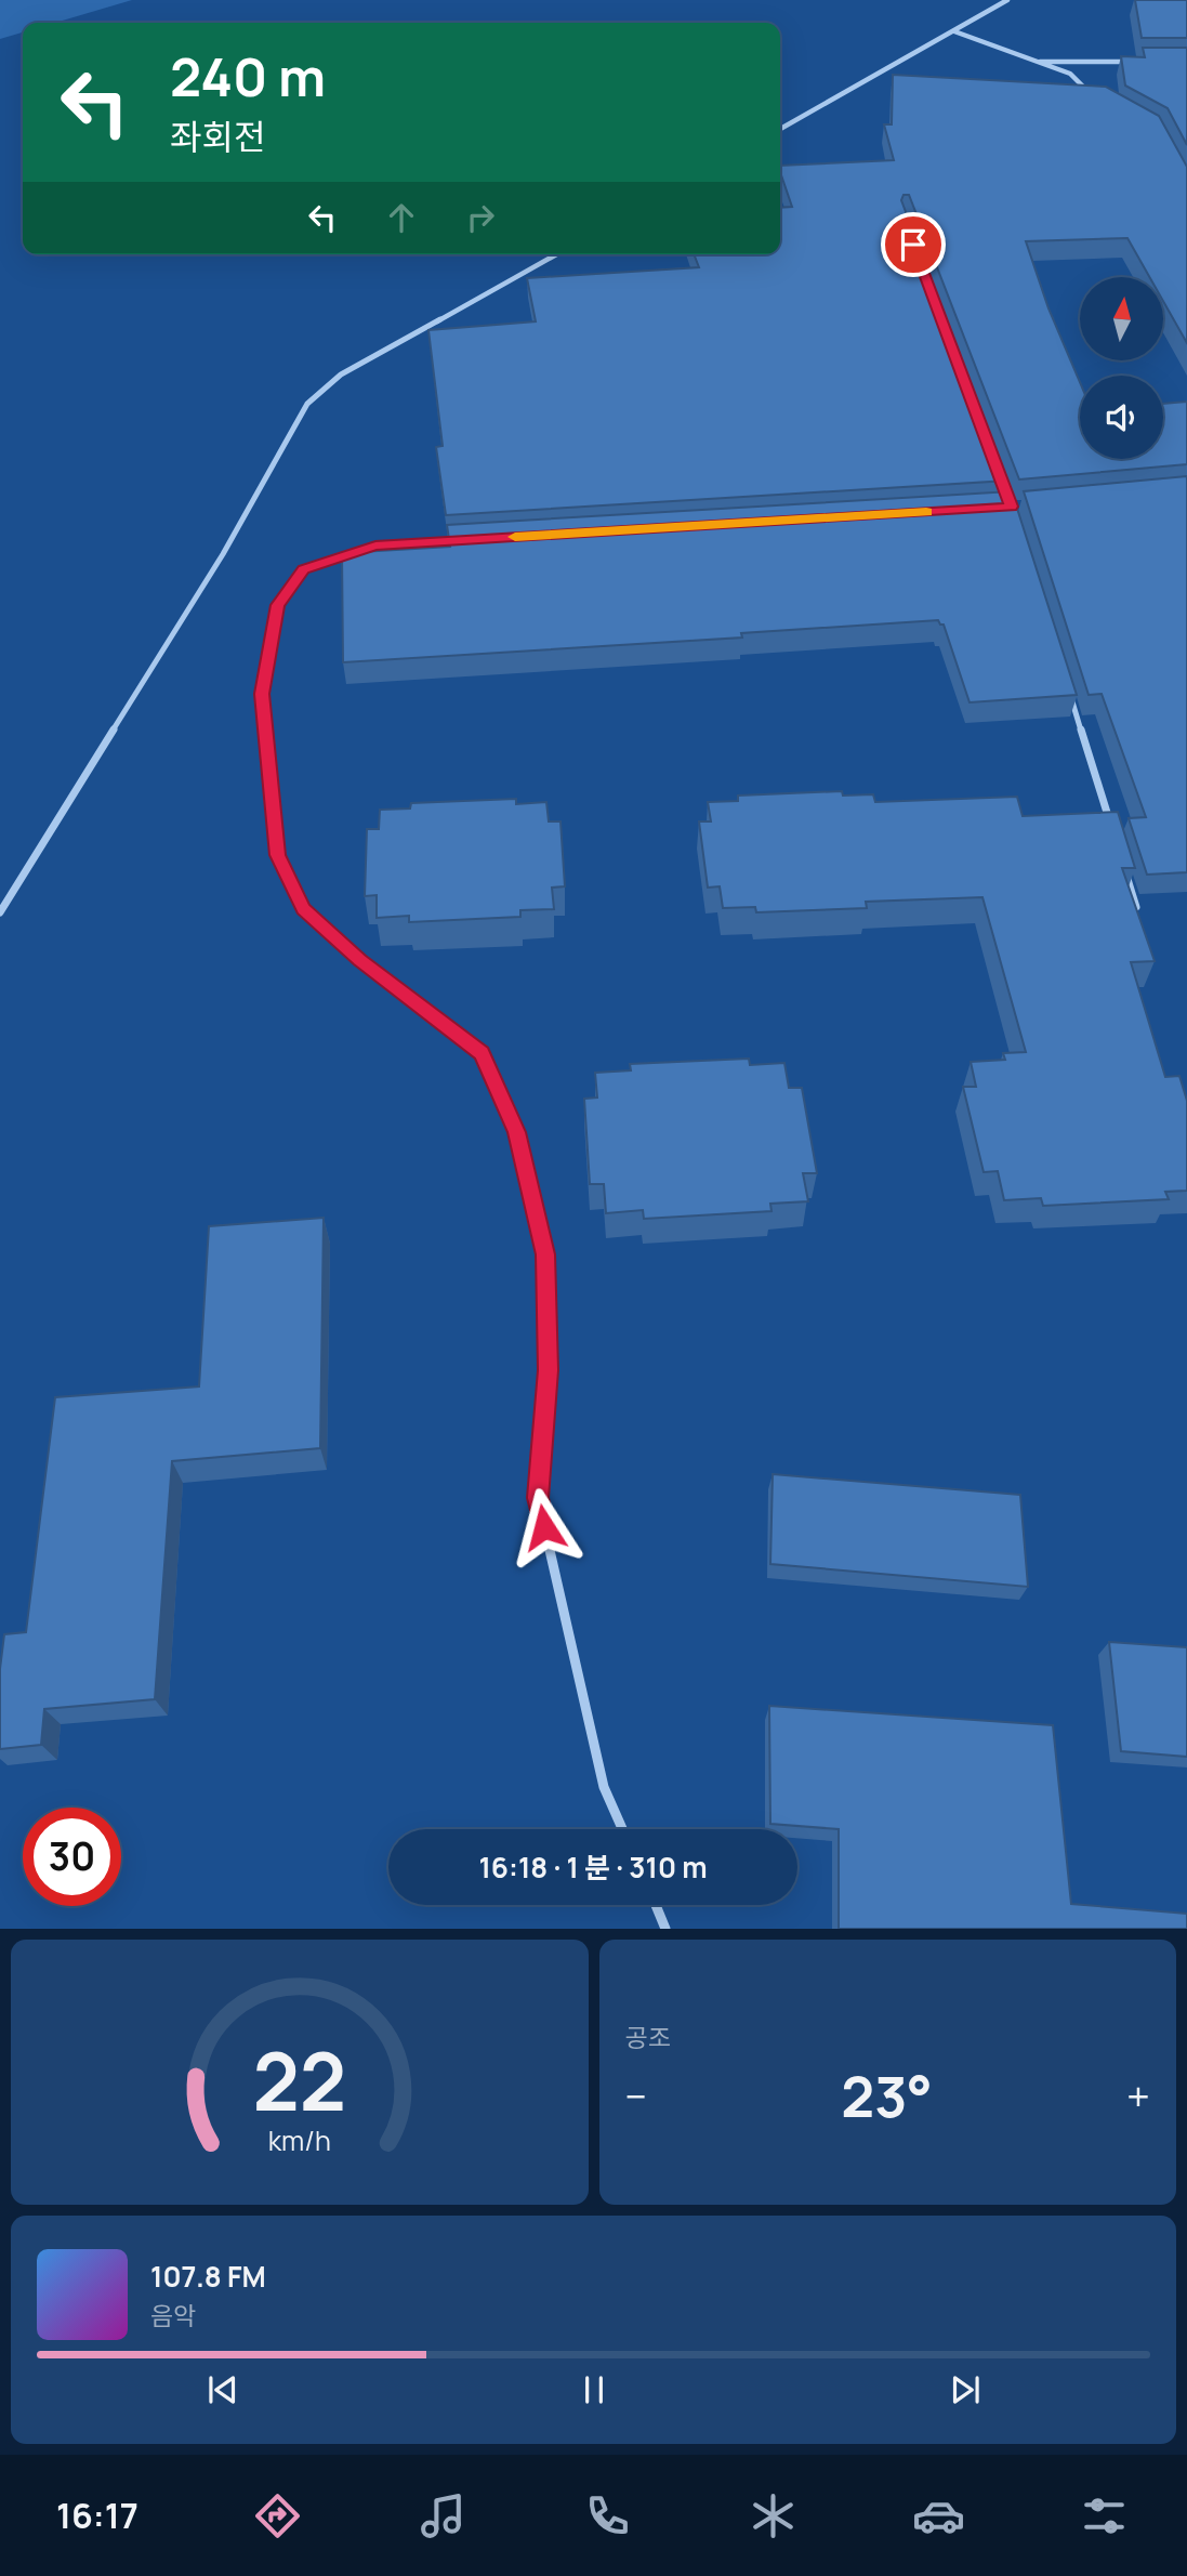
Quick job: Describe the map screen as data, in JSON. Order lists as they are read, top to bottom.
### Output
{
  "north": "top",
  "page": {
    "turn": ["240 m", "좌회전"],
    "limit": "30",
    "trip": "16:18 · 1 분 · 310 m",
    "tile": "공조",
    "heat": ["−", "23°", "+"],
    "song": ["107.8 FM", "음악"],
    "tabs": "16:17",
    "gauge": ["22", "km/h"]
  }
}
